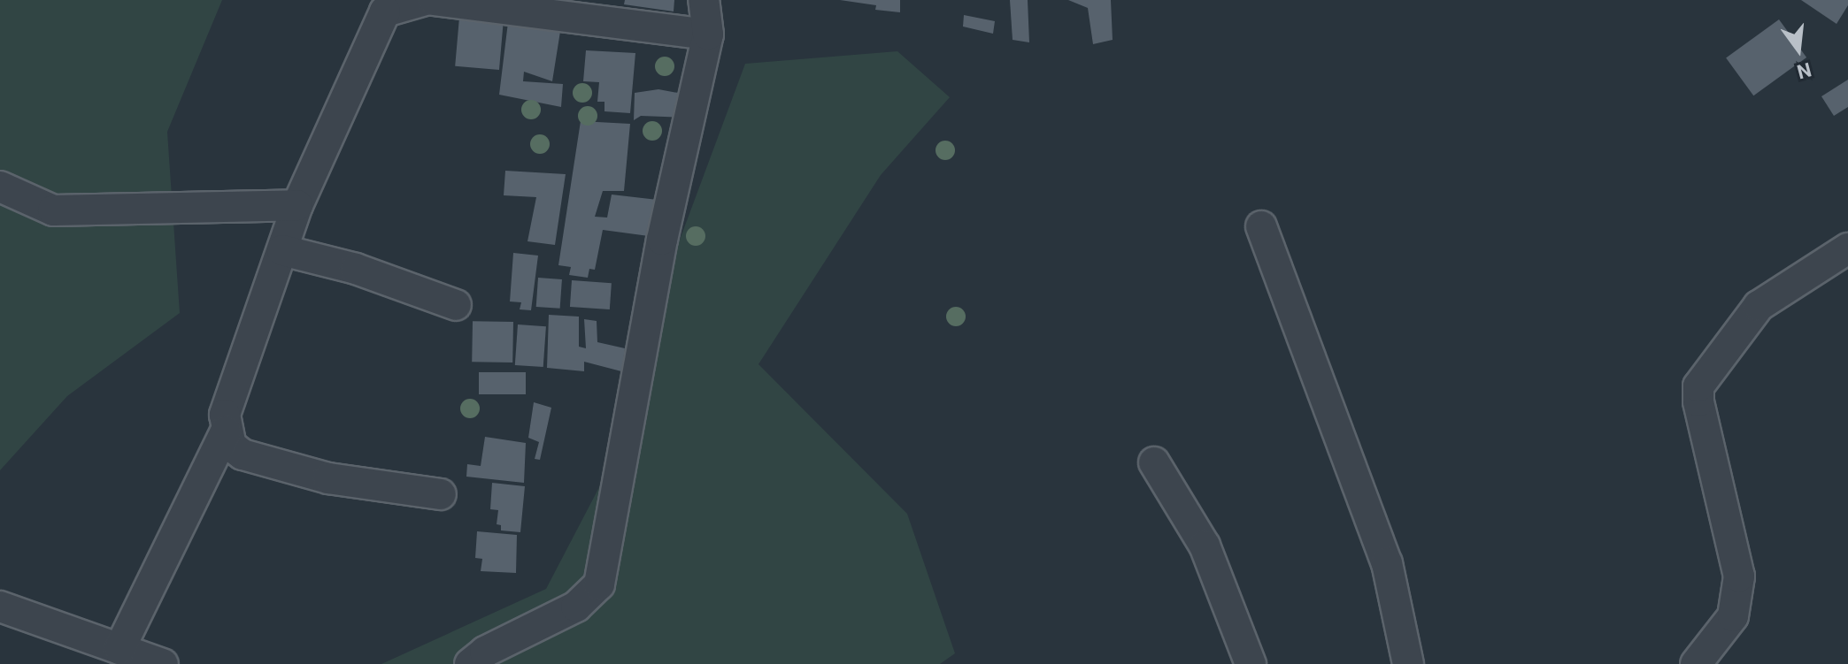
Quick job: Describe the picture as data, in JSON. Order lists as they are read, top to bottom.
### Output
{
  "north": "bottom"
}
